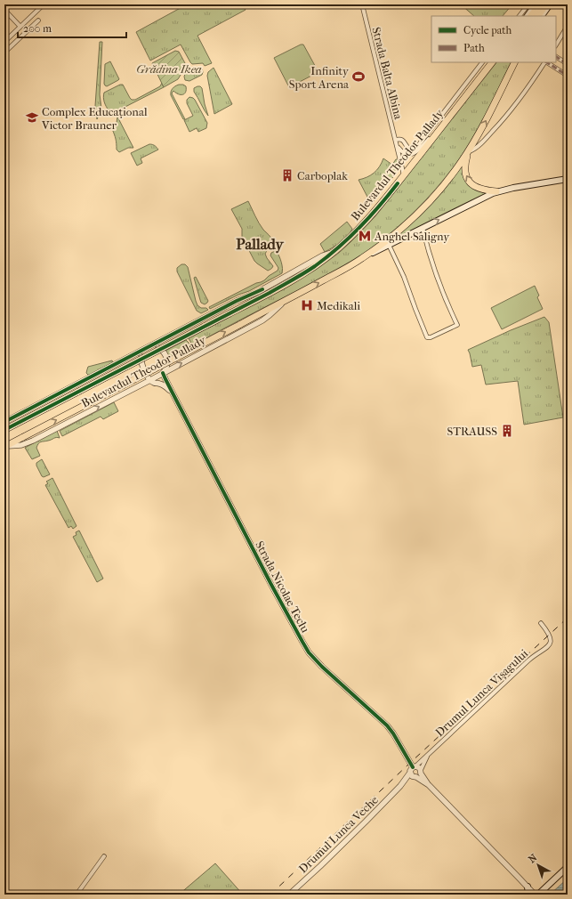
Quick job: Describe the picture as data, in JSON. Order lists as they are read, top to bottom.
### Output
{
  "streets": {
    "main road": ["Bulevardul Theodor Pallady"],
    "street": [
      "Strada Balta Albina",
      "Strada Nicolae Teclu",
      "Drumul Lunca Vișagului",
      "Drumul Lunca Veche"
    ]
  },
  "crossings": [
    ["Strada Balta Albina", "Bulevardul Theodor Pallady"],
    ["Bulevardul Theodor Pallady", "Strada Nicolae Teclu"],
    ["Strada Nicolae Teclu", "Drumul Lunca Vișagului"],
    ["Strada Nicolae Teclu", "Drumul Lunca Veche"],
    ["Drumul Lunca Vișagului", "Drumul Lunca Veche"]
  ],
  "districts": ["Pallady"],
  "parks": ["Grădina Ikea"],
  "places": {
    "sports": ["Infinity Sport Arena"],
    "school or university": ["Complex Educațional Victor Brauner"],
    "building": ["Carboplak", "STRAUSS"],
    "metro station": ["Anghel Saligny"],
    "hospital": ["Medikali"]
  },
  "legend": ["Cycle path", "Path"],
  "scale_bar": "200 m",
  "north": "top left"
}
